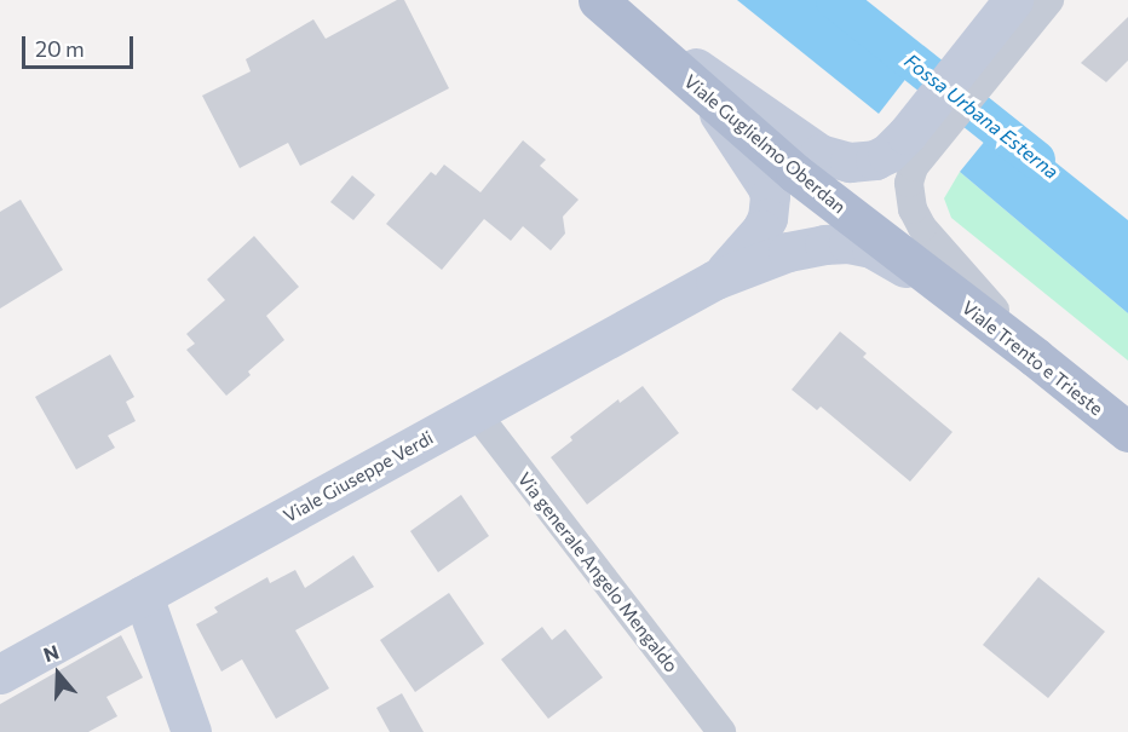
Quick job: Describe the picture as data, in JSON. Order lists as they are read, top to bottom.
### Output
{
  "streets": {
    "main road": ["Viale Guglielmo Oberdan", "Viale Trento e Trieste"],
    "street": ["Viale Giuseppe Verdi", "Via generale Angelo Mengaldo"]
  },
  "crossings": [
    ["Viale Guglielmo Oberdan", "Viale Trento e Trieste"],
    ["Viale Guglielmo Oberdan", "Viale Giuseppe Verdi"],
    ["Viale Trento e Trieste", "Viale Giuseppe Verdi"],
    ["Viale Giuseppe Verdi", "Via generale Angelo Mengaldo"]
  ],
  "water": ["Fossa Urbana Esterna"],
  "scale_bar": "20 m",
  "north": "top"
}
